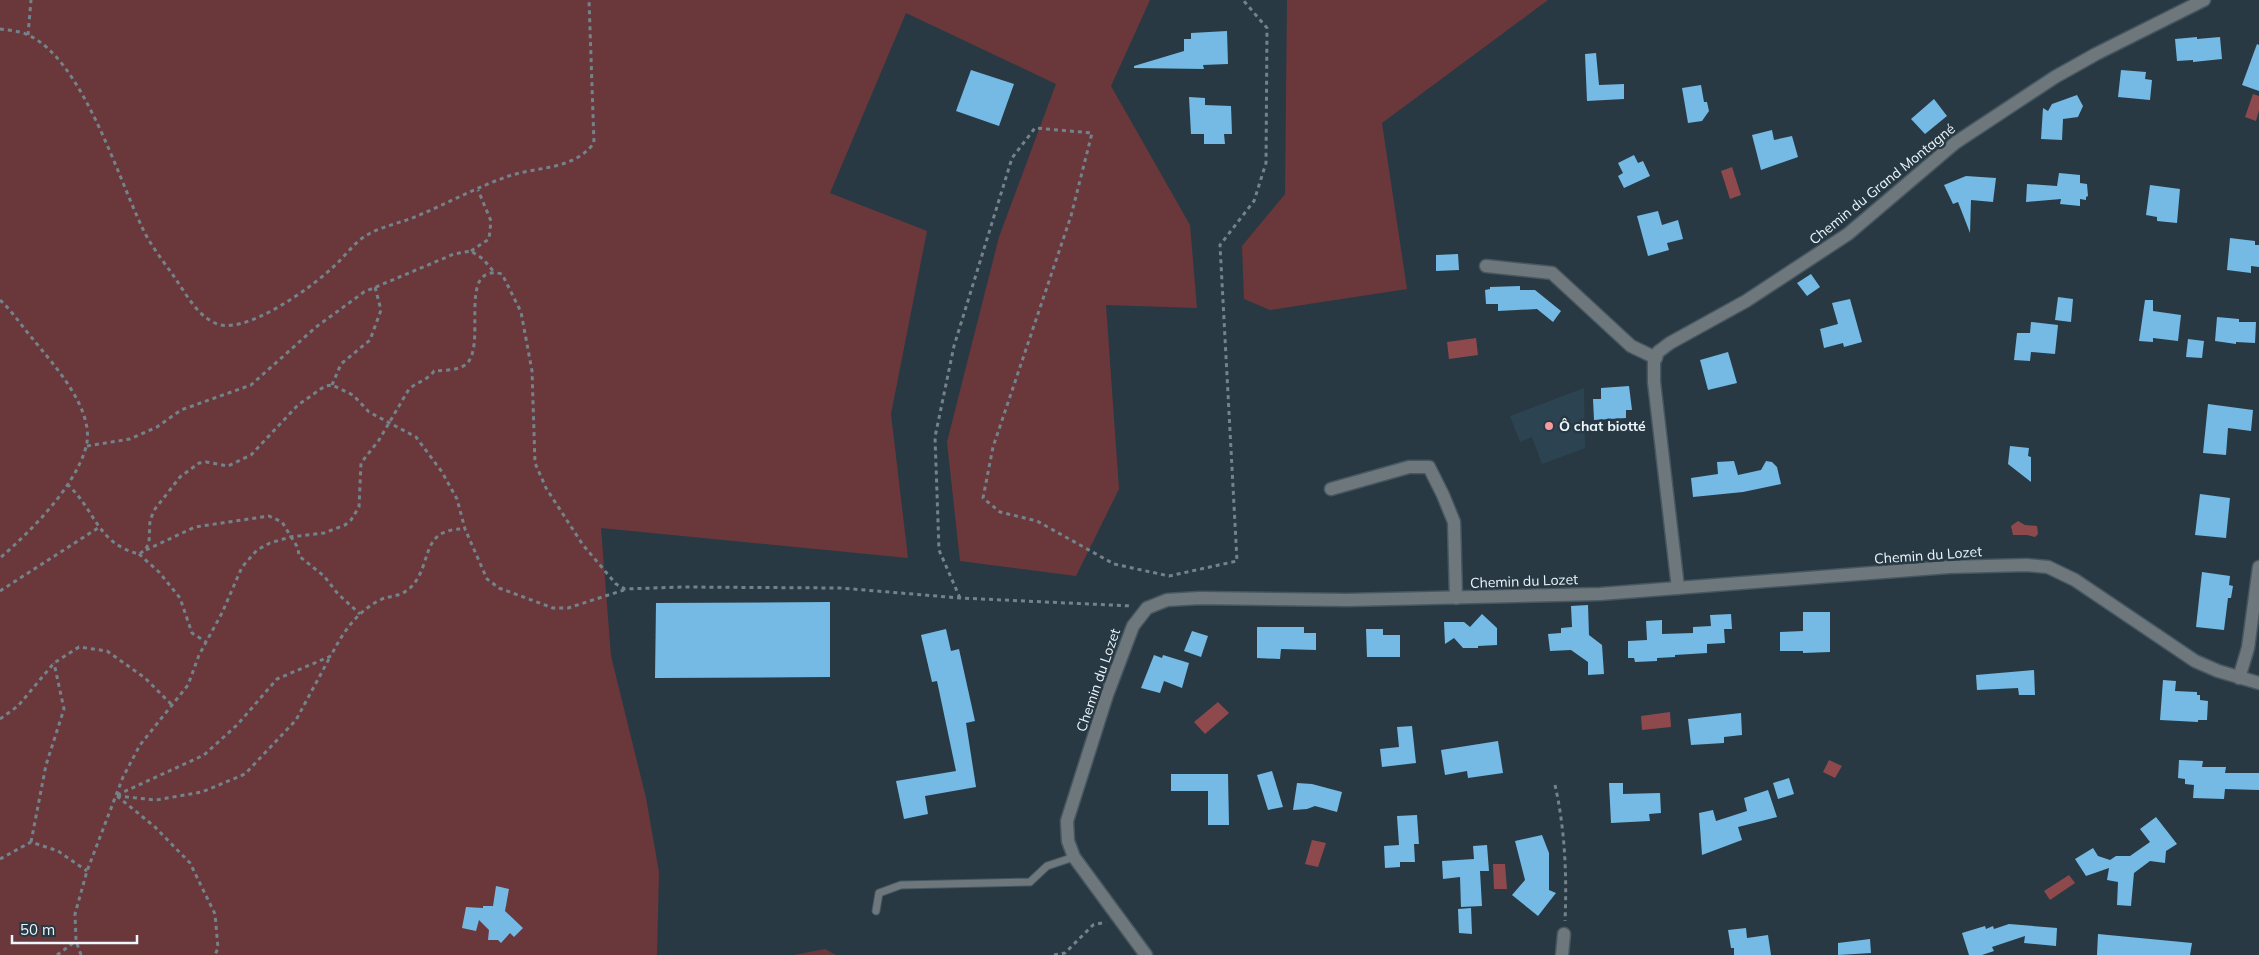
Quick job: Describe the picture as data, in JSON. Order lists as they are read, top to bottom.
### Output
{
  "streets": {
    "street": ["Chemin du Grand Montagné", "Chemin du Lozet"]
  },
  "places": ["Ô chat biotté"],
  "scale_bar": "50 m"
}
